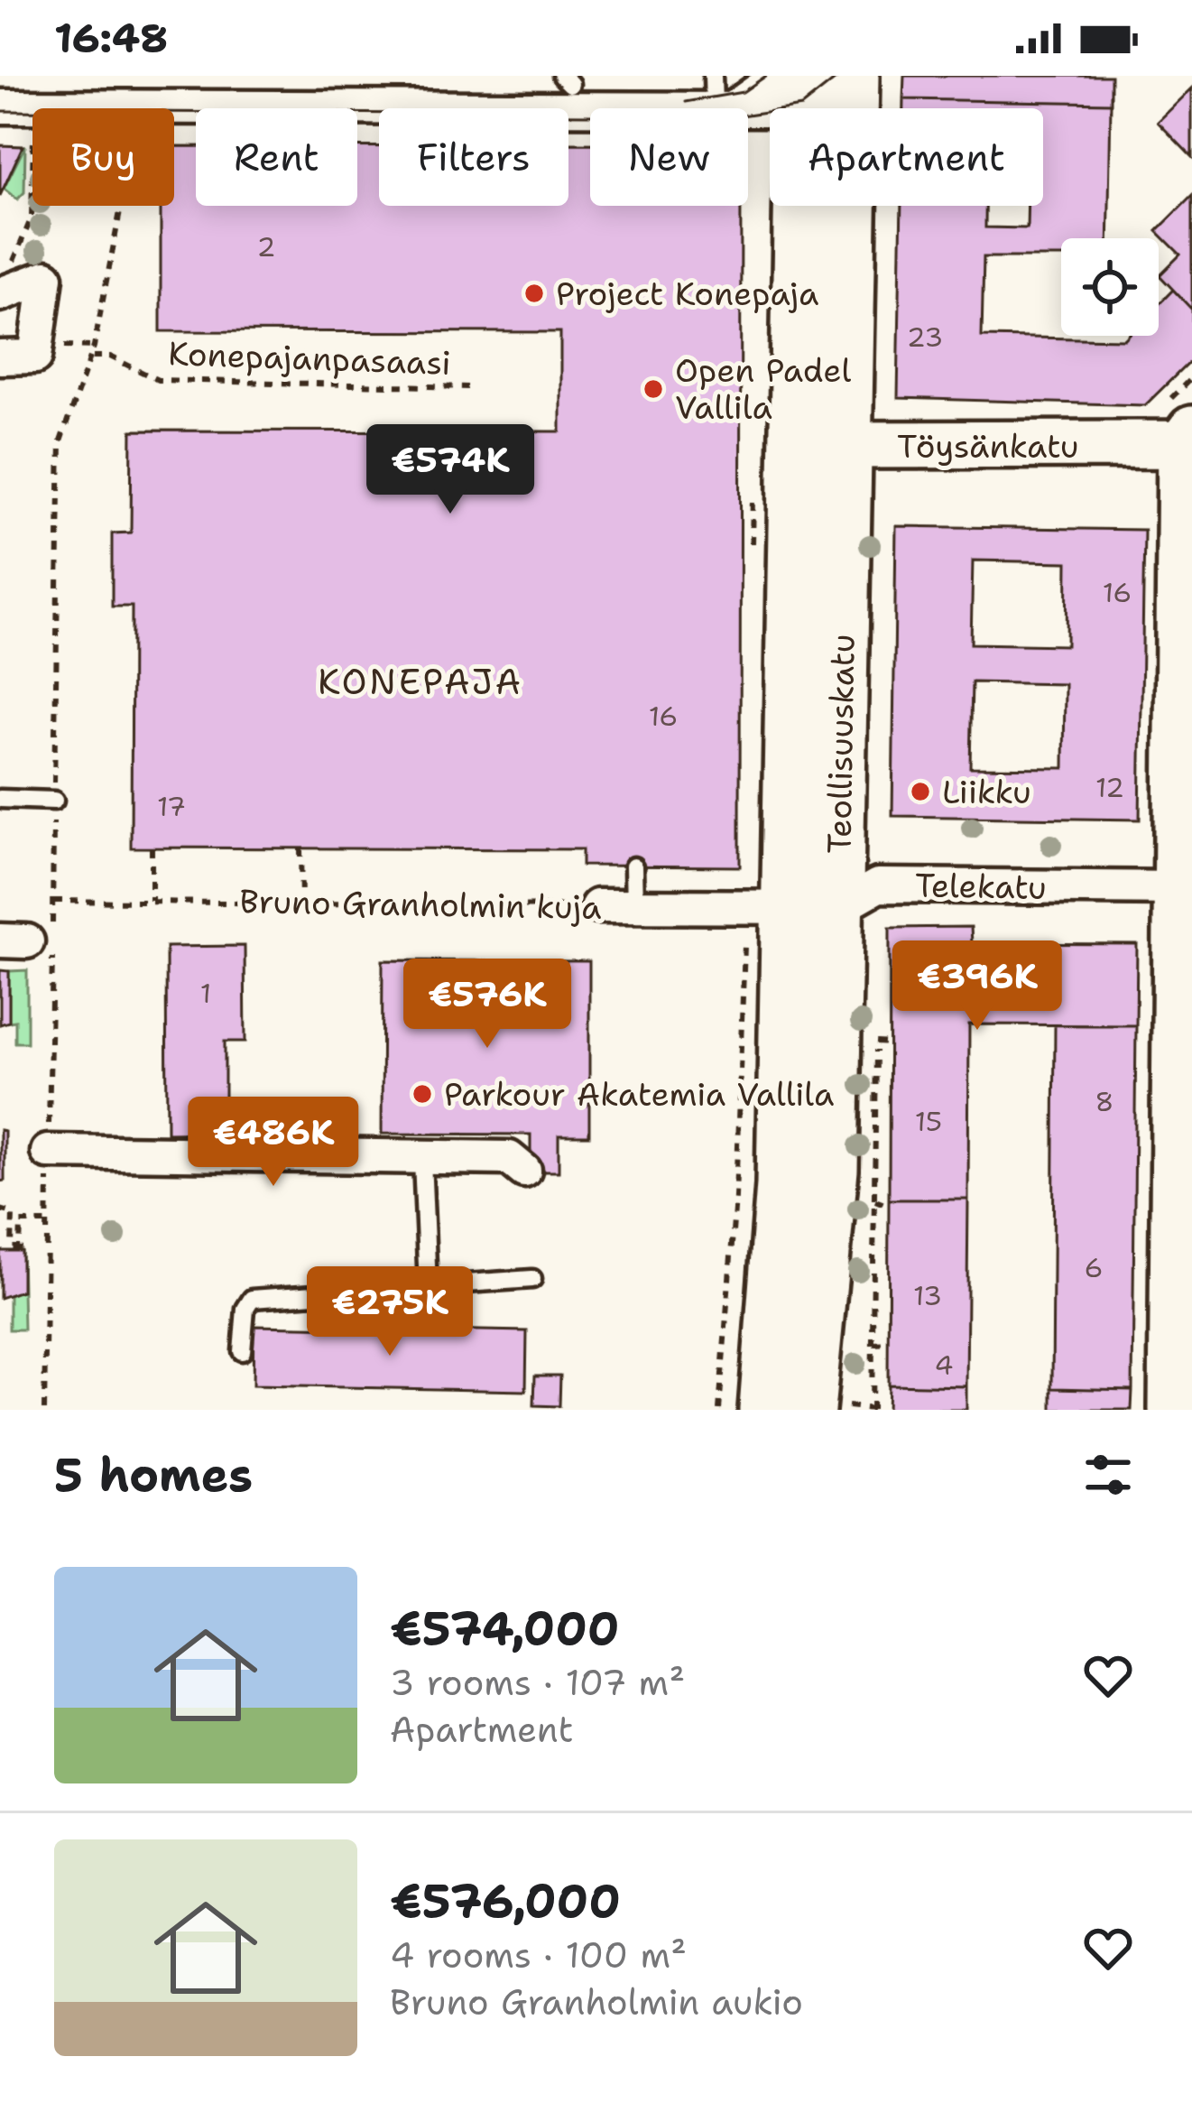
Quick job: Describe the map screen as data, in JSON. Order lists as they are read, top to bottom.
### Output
{
  "streets": {
    "main road": ["Teollisuuskatu"],
    "street": ["Töysänkatu", "Telekatu", "Bruno Granholmin kuja"],
    "path": ["Konepajanpasaasi"]
  },
  "crossings": [
    ["Töysänkatu", "Teollisuuskatu"],
    ["Teollisuuskatu", "Telekatu"],
    ["Telekatu", "Bruno Granholmin kuja"]
  ],
  "districts": ["KONEPAJA"],
  "places": [
    "Project Konepaja",
    "Open Padel Vallila",
    "Liikku",
    "Parkour Akatemia Vallila"
  ],
  "house_numbers": [
    "2",
    "23",
    "16",
    "16",
    "12",
    "17",
    "1",
    "8",
    "15",
    "6",
    "13",
    "4"
  ],
  "page": {
    "status": "16:48",
    "chip": [
      "Buy",
      "Rent",
      "Filters",
      "New",
      "Apartment"
    ],
    "price": [
      "€574K",
      "€396K",
      "€576K",
      "€486K",
      "€275K"
    ],
    "heading": "5 homes",
    "list": [
      {
        "name": "€574,000",
        "note": "3 rooms · 107 m² · Apartment"
      },
      {
        "name": "€576,000",
        "note": "4 rooms · 100 m² · Bruno Granholmin aukio"
      }
    ]
  }
}
